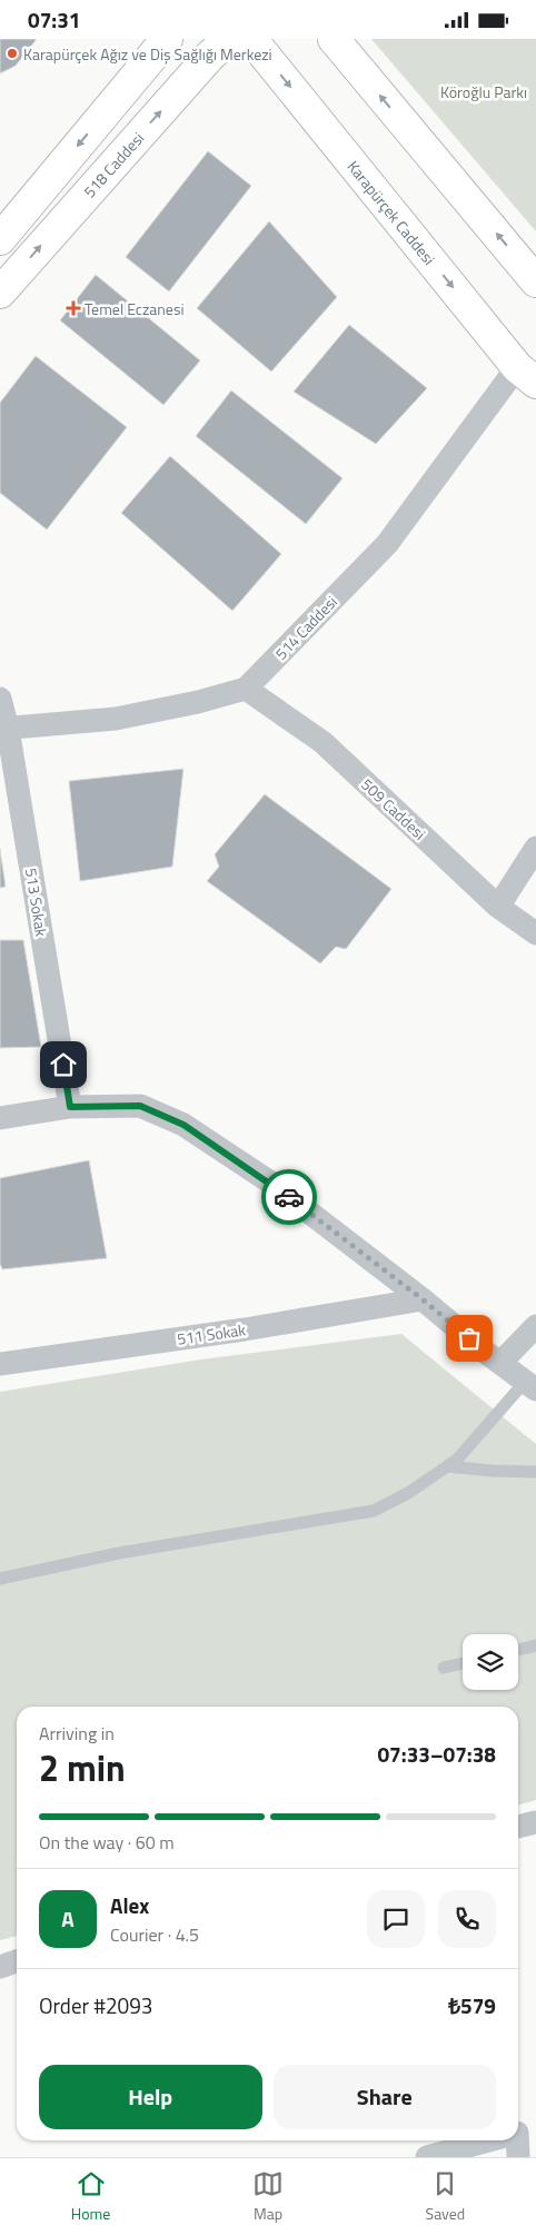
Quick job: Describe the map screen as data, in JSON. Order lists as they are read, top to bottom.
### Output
{
  "streets": {
    "main road": ["518 Caddesi", "Karapürçek Caddesi"],
    "street": [
      "514 Caddesi",
      "509 Caddesi",
      "513 Sokak",
      "511 Sokak"
    ]
  },
  "crossings": [
    ["Karapürçek Caddesi", "514 Caddesi"],
    ["514 Caddesi", "509 Caddesi"]
  ],
  "parks": ["Köroğlu Parkı"],
  "places": {
    "other": ["Karapürçek Ağız ve Diş Sağlığı Merkezi"],
    "health": ["Temel Eczanesi"]
  },
  "page": {
    "status": "07:31",
    "heading": ["2 min", "Arriving in", "07:33–07:38"],
    "panel": [
      "Alex",
      "Courier · 4.5",
      "Order #2093",
      "₺579"
    ],
    "bar": "On the way · 60 m",
    "round": "A",
    "buttons": ["Help", "Share"],
    "tabs": ["Home", "Map", "Saved"]
  }
}
